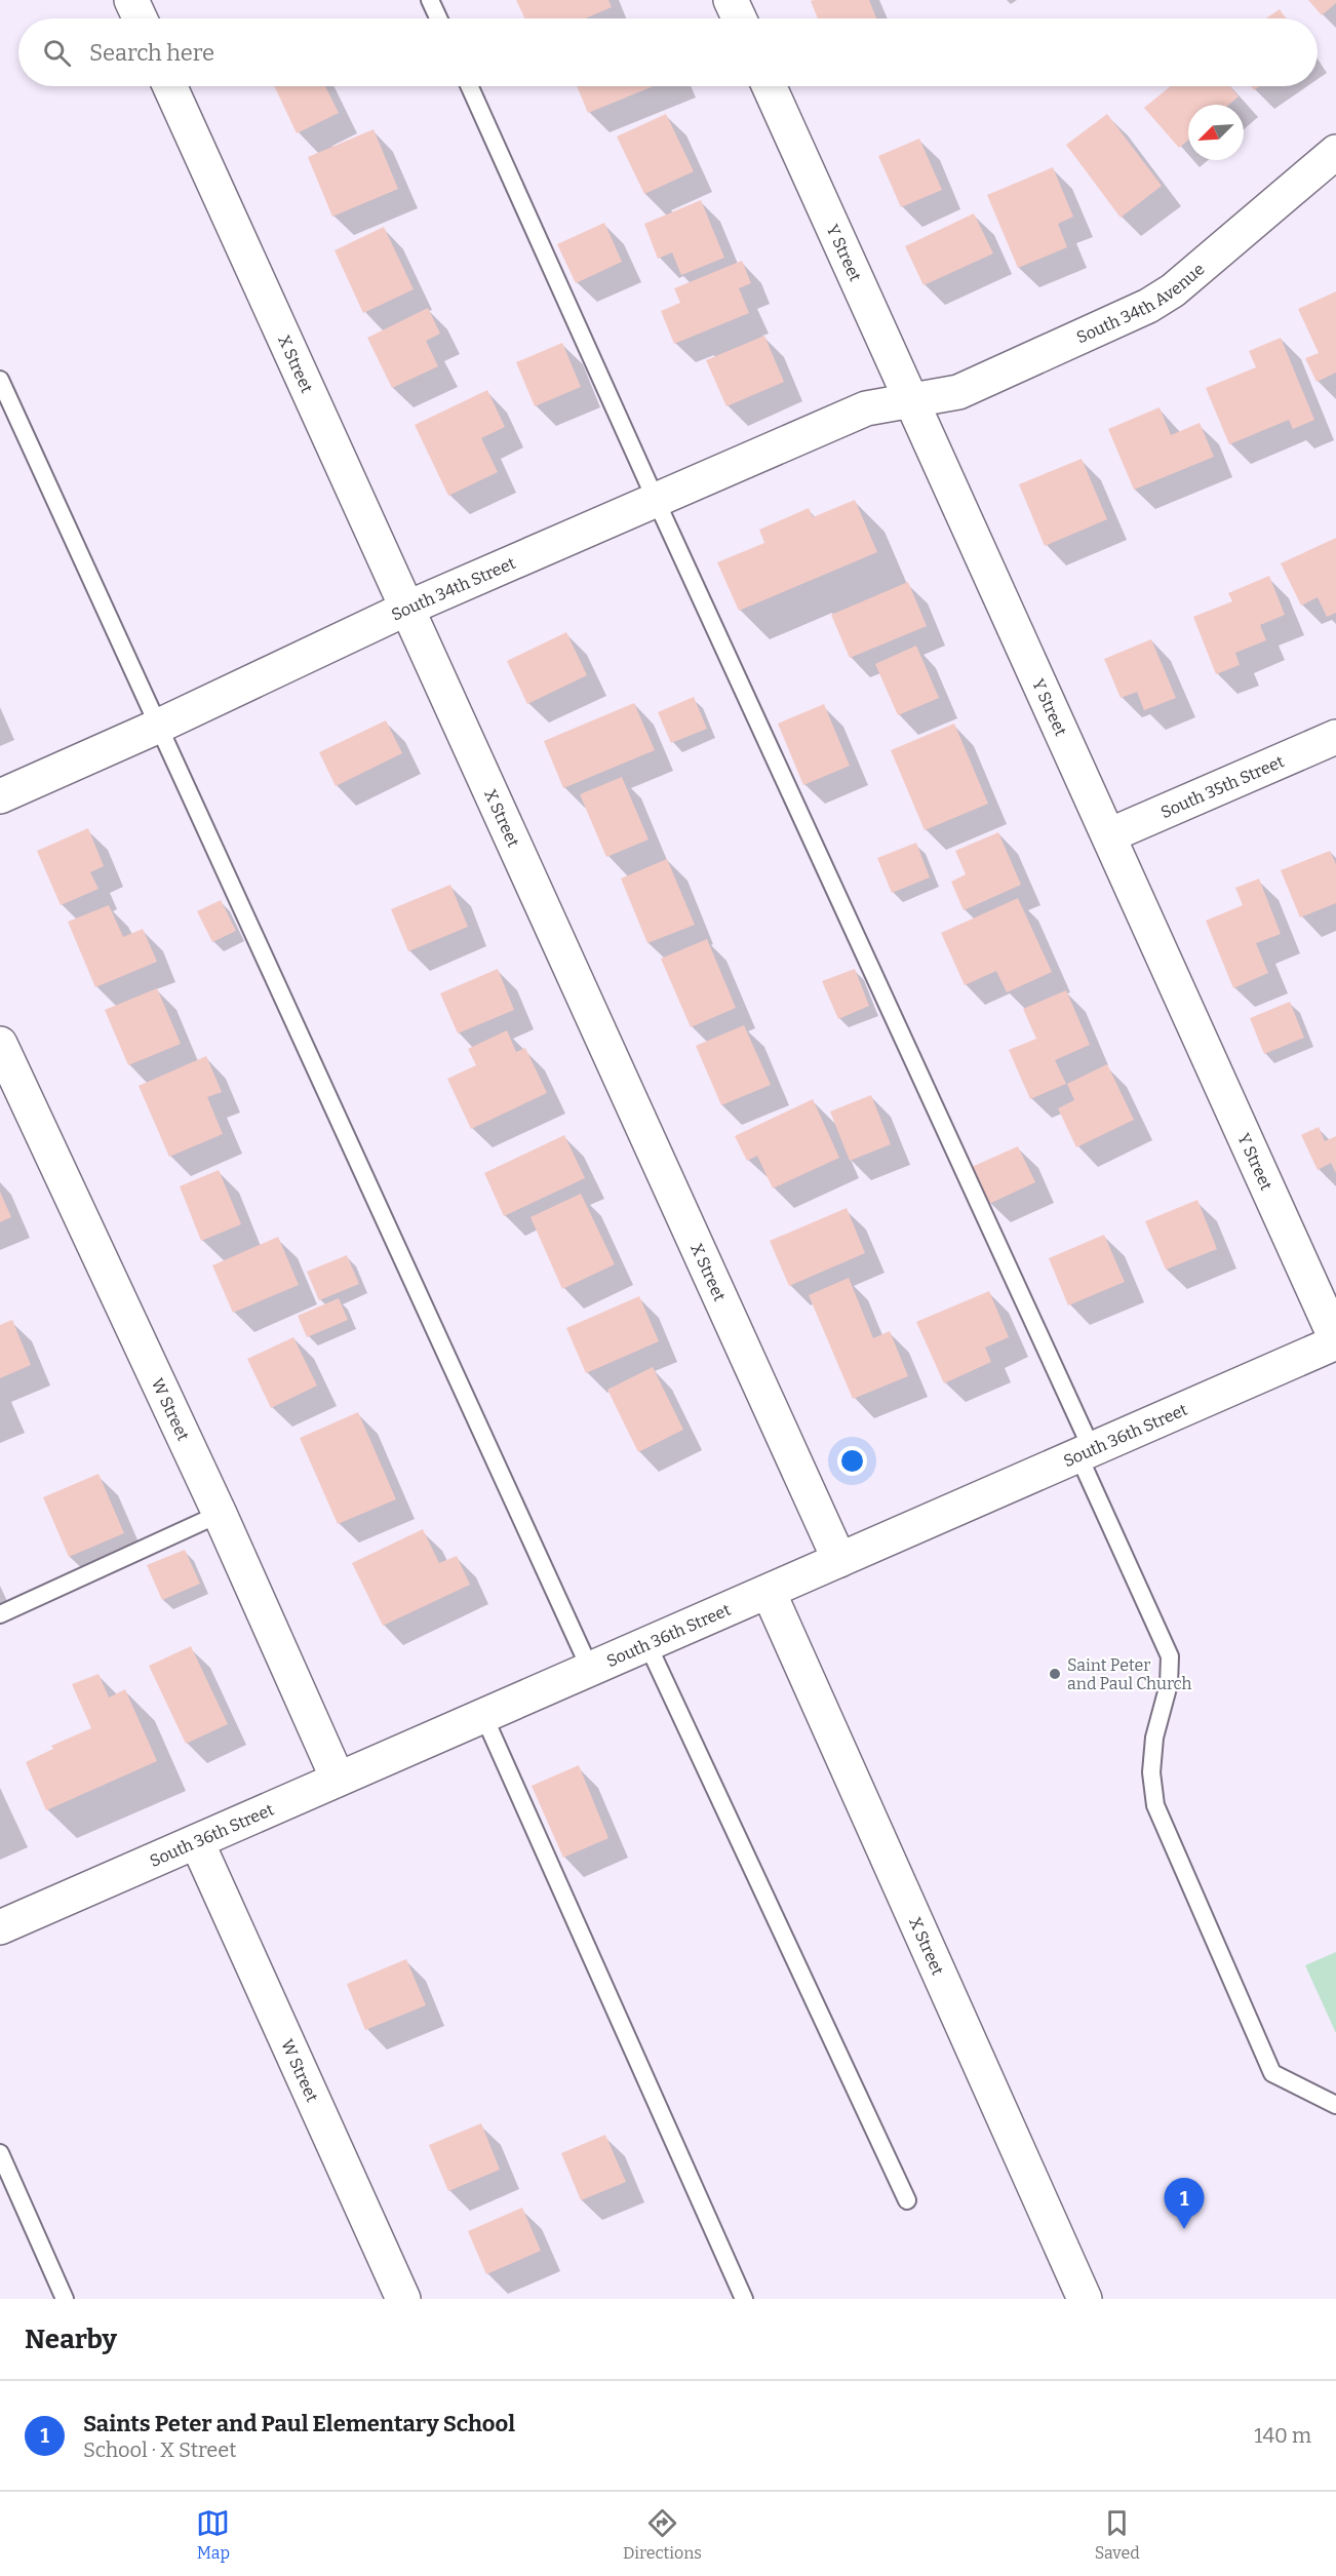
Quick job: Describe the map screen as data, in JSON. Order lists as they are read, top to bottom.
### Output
{
  "streets": {
    "street": [
      "Y Street",
      "South 34th Avenue",
      "X Street",
      "South 34th Street",
      "South 35th Street",
      "W Street",
      "South 36th Street"
    ]
  },
  "crossings": [
    ["Y Street", "South 34th Avenue"],
    ["Y Street", "South 34th Street"],
    ["Y Street", "South 35th Street"],
    ["Y Street", "South 36th Street"],
    ["South 34th Avenue", "South 34th Street"],
    ["X Street", "South 34th Street"],
    ["X Street", "South 36th Street"],
    ["W Street", "South 36th Street"]
  ],
  "places": ["Saint Peter and Paul Church"],
  "north": "bottom left",
  "page": {
    "search": "Search here",
    "pins": "1",
    "heading": "Nearby",
    "list": [
      {
        "mark": "1",
        "name": "Saints Peter and Paul Elementary School",
        "note": "School · X Street",
        "value": "140 m"
      }
    ],
    "nav": ["Map", "Directions", "Saved"]
  }
}
